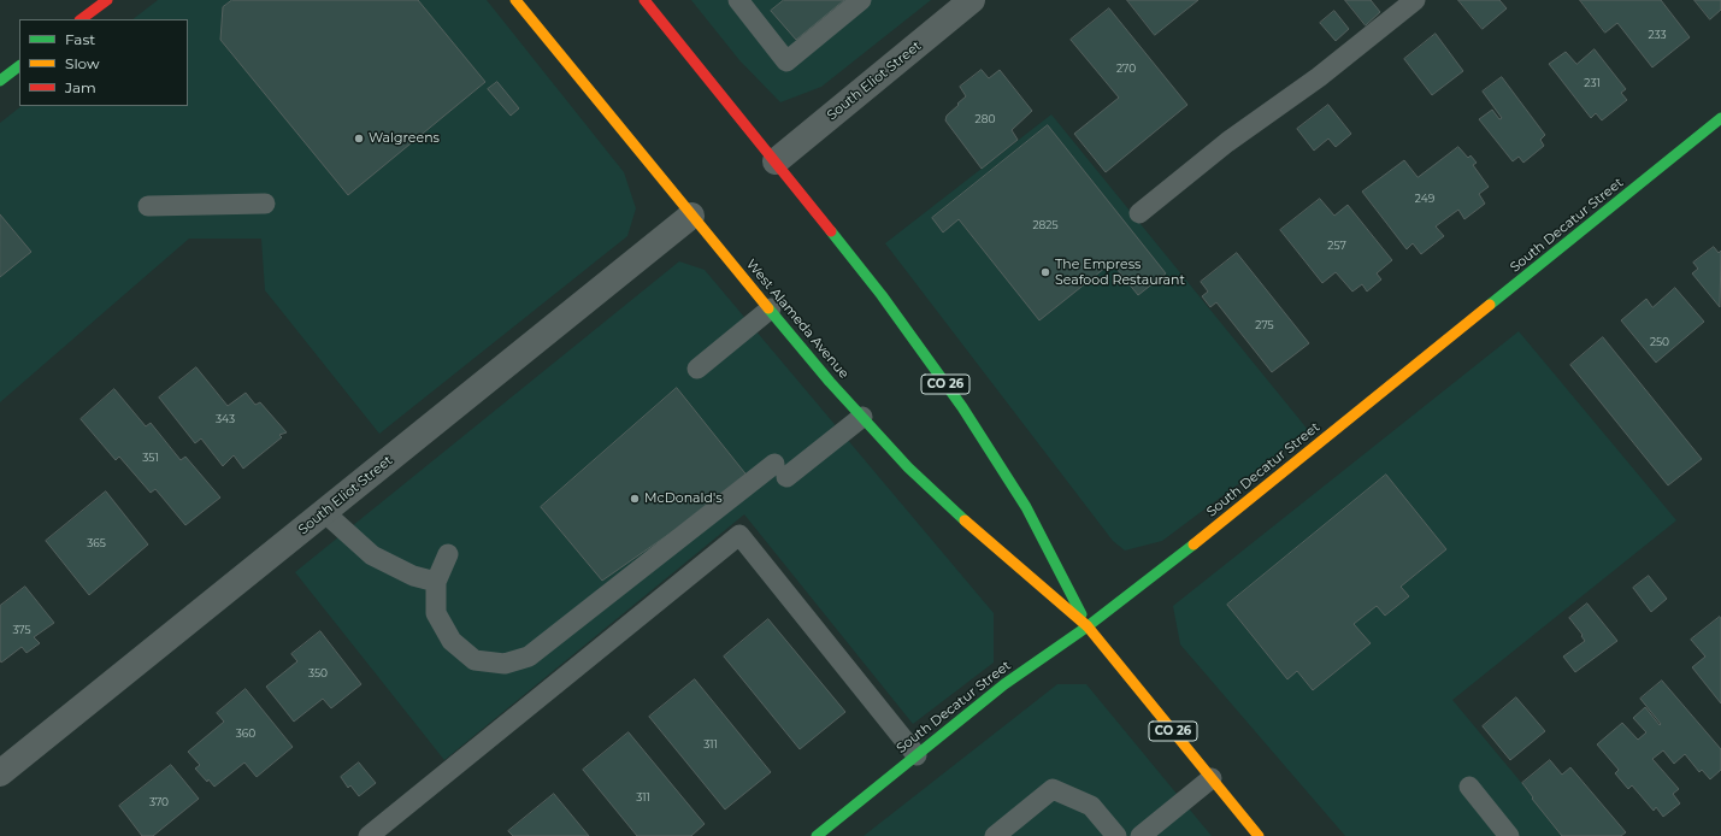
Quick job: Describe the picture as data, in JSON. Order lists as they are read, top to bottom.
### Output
{
  "streets": {
    "main road": ["South Decatur Street", "West Alameda Avenue", "CO 26"],
    "street": ["South Eliot Street"]
  },
  "crossings": [
    ["South Eliot Street", "West Alameda Avenue"],
    ["South Decatur Street", "West Alameda Avenue"]
  ],
  "places": ["Walgreens", "The Empress Seafood Restaurant", "McDonald's"],
  "house_numbers": [
    "233",
    "270",
    "231",
    "280",
    "249",
    "2825",
    "257",
    "275",
    "250",
    "343",
    "351",
    "365",
    "375",
    "350",
    "360",
    "311",
    "311",
    "370"
  ],
  "legend": ["Fast", "Slow", "Jam"]
}
